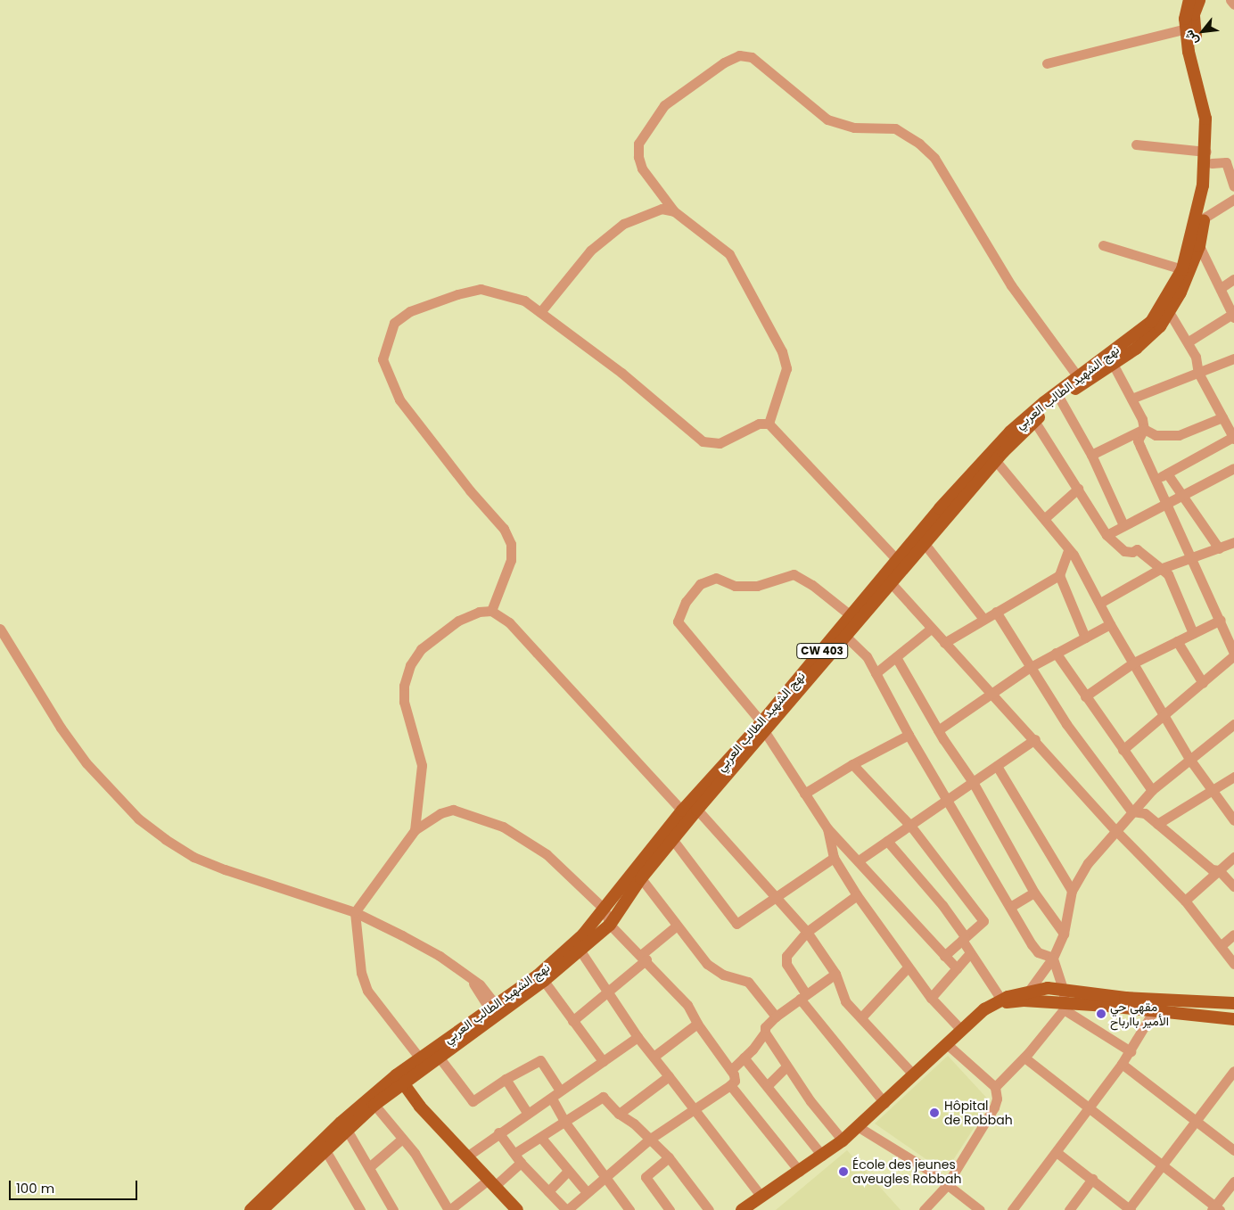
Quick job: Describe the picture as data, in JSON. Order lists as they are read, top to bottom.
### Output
{
  "streets": {
    "main road": ["نهج الشهيد الطالب العربي", "CW 403"]
  },
  "places": ["مقهى حي الأمير باارباح", "Hôpital de Robbah", "École des jeunes aveugles Robbah"],
  "scale_bar": "100 m",
  "north": "bottom left"
}
